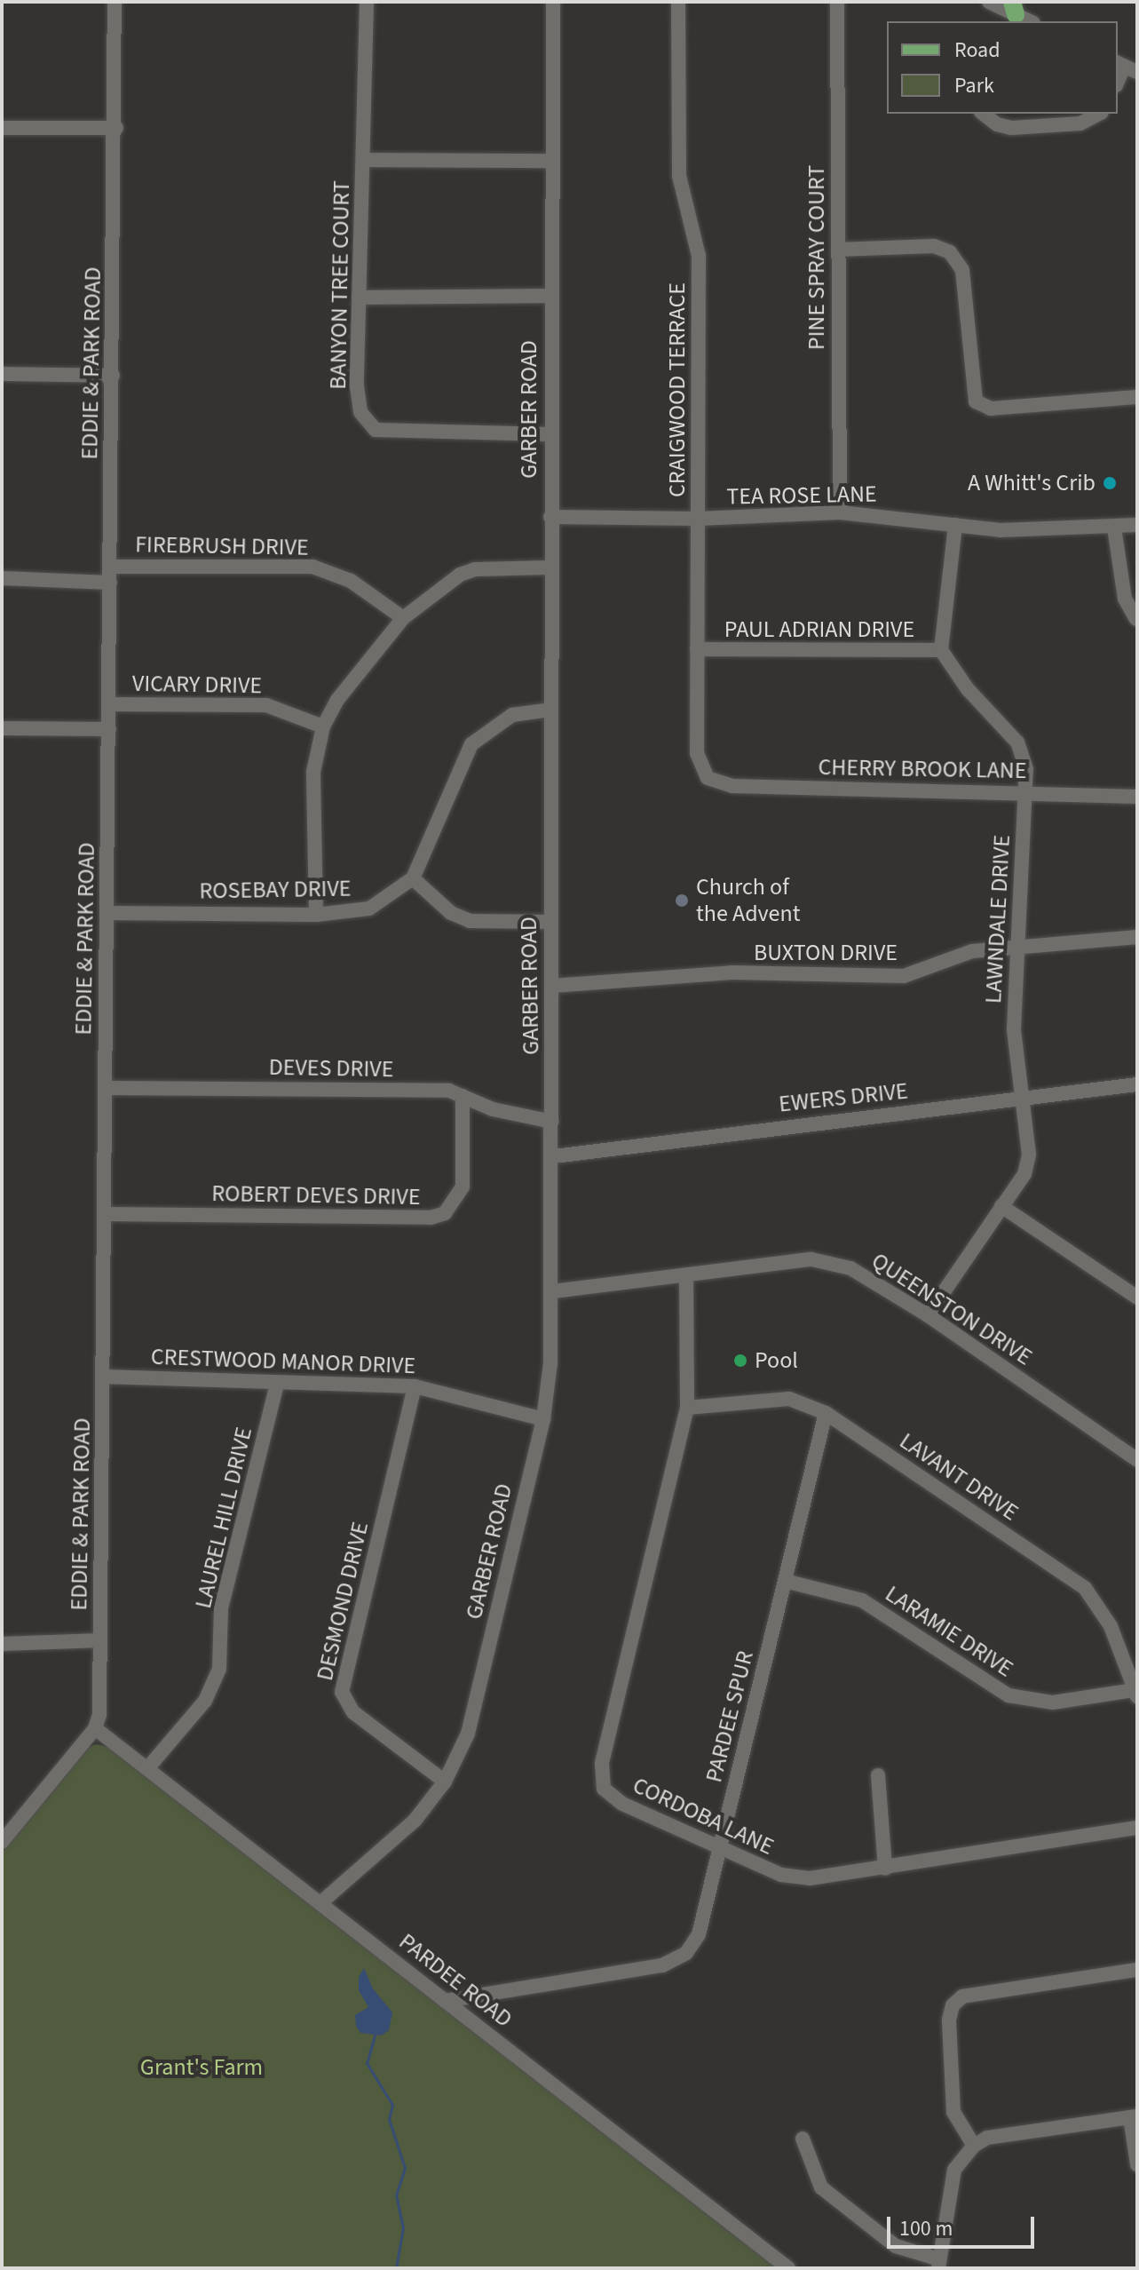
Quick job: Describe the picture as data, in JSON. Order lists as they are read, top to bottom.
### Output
{
  "streets": {
    "street": [
      "PINE SPRAY COURT",
      "BANYON TREE COURT",
      "EDDIE & PARK ROAD",
      "CRAIGWOOD TERRACE",
      "GARBER ROAD",
      "TEA ROSE LANE",
      "FIREBRUSH DRIVE",
      "PAUL ADRIAN DRIVE",
      "VICARY DRIVE",
      "CHERRY BROOK LANE",
      "ROSEBAY DRIVE",
      "LAWNDALE DRIVE",
      "BUXTON DRIVE",
      "DEVES DRIVE",
      "EWERS DRIVE",
      "ROBERT DEVES DRIVE",
      "QUEENSTON DRIVE",
      "CRESTWOOD MANOR DRIVE",
      "LAVANT DRIVE",
      "LAUREL HILL DRIVE",
      "DESMOND DRIVE",
      "LARAMIE DRIVE",
      "PARDEE SPUR",
      "CORDOBA LANE",
      "PARDEE ROAD"
    ]
  },
  "crossings": [
    ["PINE SPRAY COURT", "TEA ROSE LANE"],
    ["BANYON TREE COURT", "GARBER ROAD"],
    ["EDDIE & PARK ROAD", "FIREBRUSH DRIVE"],
    ["EDDIE & PARK ROAD", "VICARY DRIVE"],
    ["EDDIE & PARK ROAD", "ROSEBAY DRIVE"],
    ["EDDIE & PARK ROAD", "DEVES DRIVE"],
    ["EDDIE & PARK ROAD", "ROBERT DEVES DRIVE"],
    ["EDDIE & PARK ROAD", "CRESTWOOD MANOR DRIVE"],
    ["EDDIE & PARK ROAD", "PARDEE ROAD"],
    ["CRAIGWOOD TERRACE", "TEA ROSE LANE"],
    ["CRAIGWOOD TERRACE", "PAUL ADRIAN DRIVE"],
    ["CRAIGWOOD TERRACE", "CHERRY BROOK LANE"],
    ["GARBER ROAD", "TEA ROSE LANE"],
    ["GARBER ROAD", "BUXTON DRIVE"],
    ["GARBER ROAD", "DEVES DRIVE"],
    ["GARBER ROAD", "EWERS DRIVE"],
    ["GARBER ROAD", "QUEENSTON DRIVE"],
    ["GARBER ROAD", "CRESTWOOD MANOR DRIVE"],
    ["GARBER ROAD", "DESMOND DRIVE"],
    ["GARBER ROAD", "PARDEE ROAD"],
    ["PAUL ADRIAN DRIVE", "LAWNDALE DRIVE"],
    ["CHERRY BROOK LANE", "LAWNDALE DRIVE"],
    ["LAWNDALE DRIVE", "BUXTON DRIVE"],
    ["LAWNDALE DRIVE", "EWERS DRIVE"],
    ["LAWNDALE DRIVE", "QUEENSTON DRIVE"],
    ["DEVES DRIVE", "ROBERT DEVES DRIVE"],
    ["QUEENSTON DRIVE", "CORDOBA LANE"],
    ["CRESTWOOD MANOR DRIVE", "LAUREL HILL DRIVE"],
    ["CRESTWOOD MANOR DRIVE", "DESMOND DRIVE"],
    ["LAVANT DRIVE", "LARAMIE DRIVE"],
    ["LAVANT DRIVE", "PARDEE SPUR"],
    ["LAVANT DRIVE", "CORDOBA LANE"],
    ["LAUREL HILL DRIVE", "PARDEE ROAD"],
    ["LARAMIE DRIVE", "PARDEE SPUR"],
    ["PARDEE SPUR", "CORDOBA LANE"],
    ["PARDEE SPUR", "PARDEE ROAD"]
  ],
  "parks": ["Grant's Farm"],
  "places": ["A Whitt's Crib", "Church of the Advent", "Pool"],
  "legend": ["Road", "Park"],
  "scale_bar": "100 m"
}
